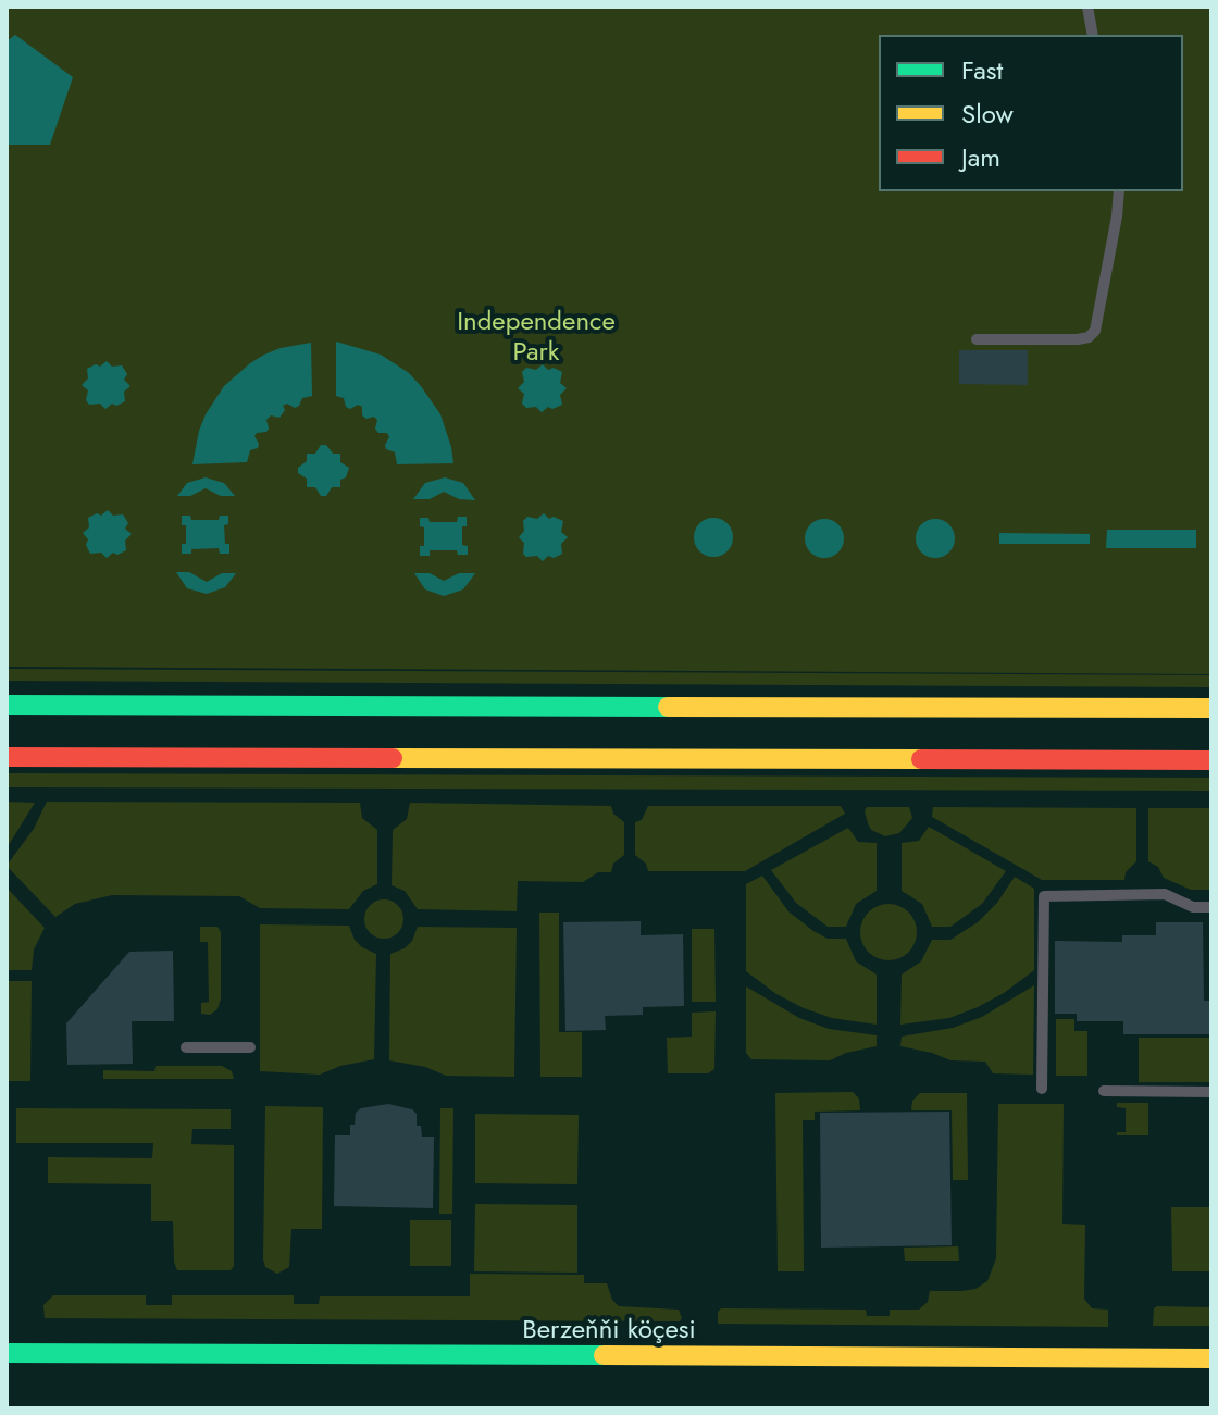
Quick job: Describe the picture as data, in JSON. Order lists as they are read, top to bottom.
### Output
{
  "streets": {
    "main road": ["Berzeňňi köçesi"]
  },
  "parks": ["Independence Park"],
  "legend": ["Fast", "Slow", "Jam"]
}
